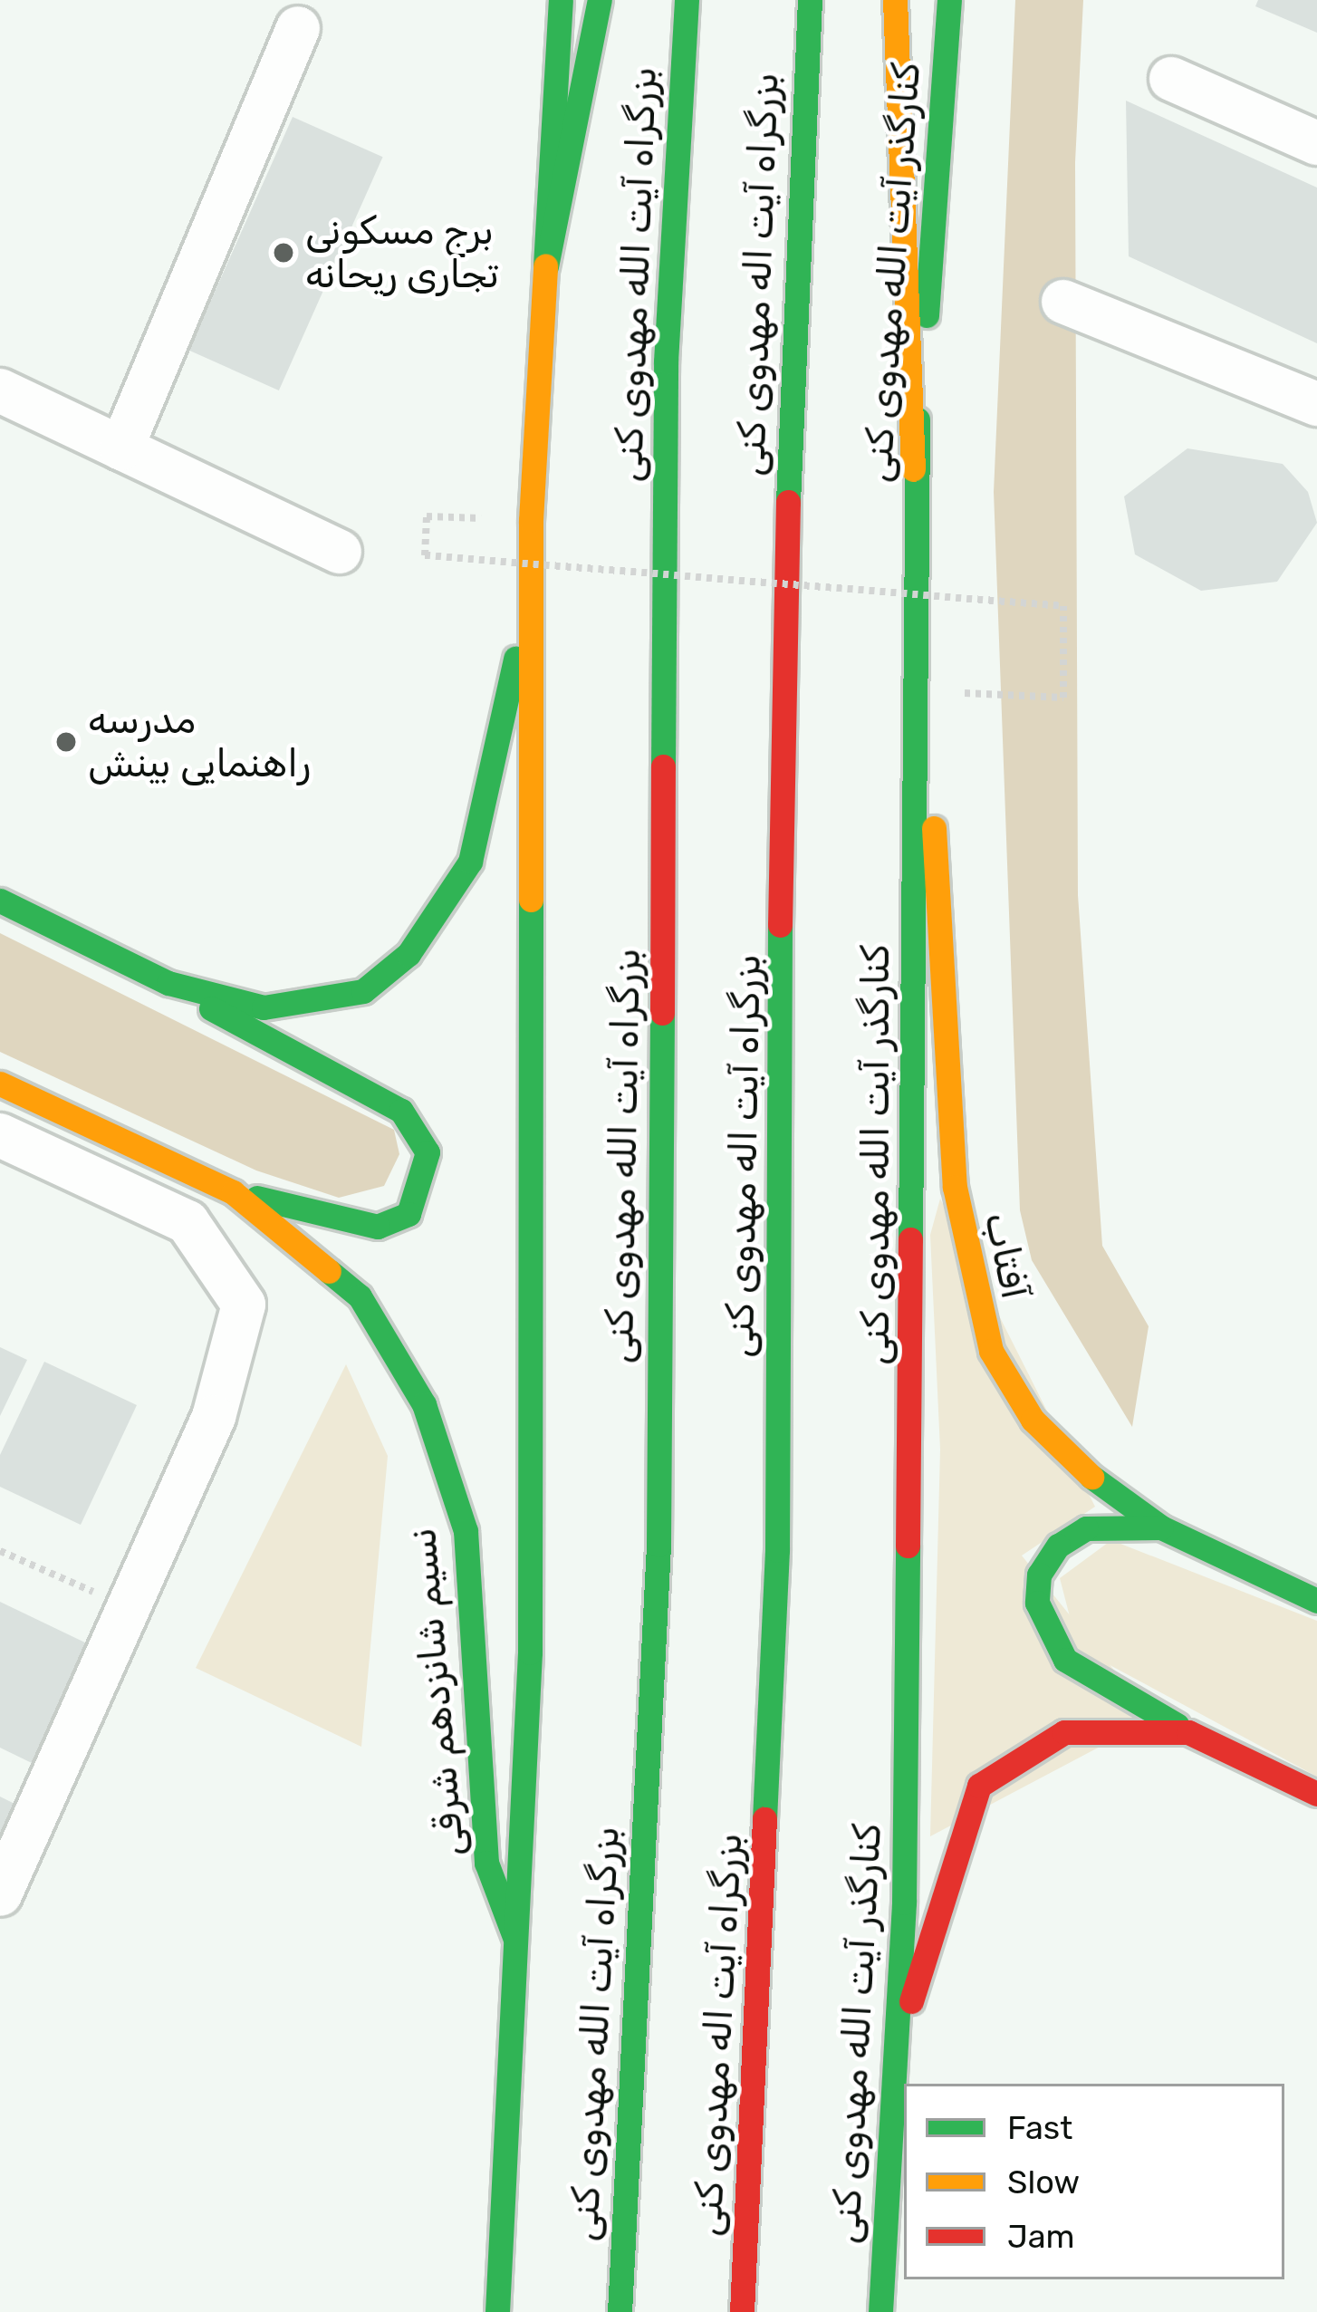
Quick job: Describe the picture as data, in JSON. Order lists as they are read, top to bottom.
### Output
{
  "streets": {
    "main road": [
      "کنارگذر آیت الله مهدوی کنی",
      "بزرگراه آیت الله مهدوی کنی",
      "بزرگراه آیت اله مهدوی کنی",
      "آفتاب",
      "نسیم شانزدهم شرقی"
    ]
  },
  "crossings": [
    ["کنارگذر آیت الله مهدوی کنی", "آفتاب"]
  ],
  "places": ["برج مسکونی تجاری ریحانه", "مدرسه راهنمایی بینش"],
  "legend": ["Fast", "Slow", "Jam"]
}
